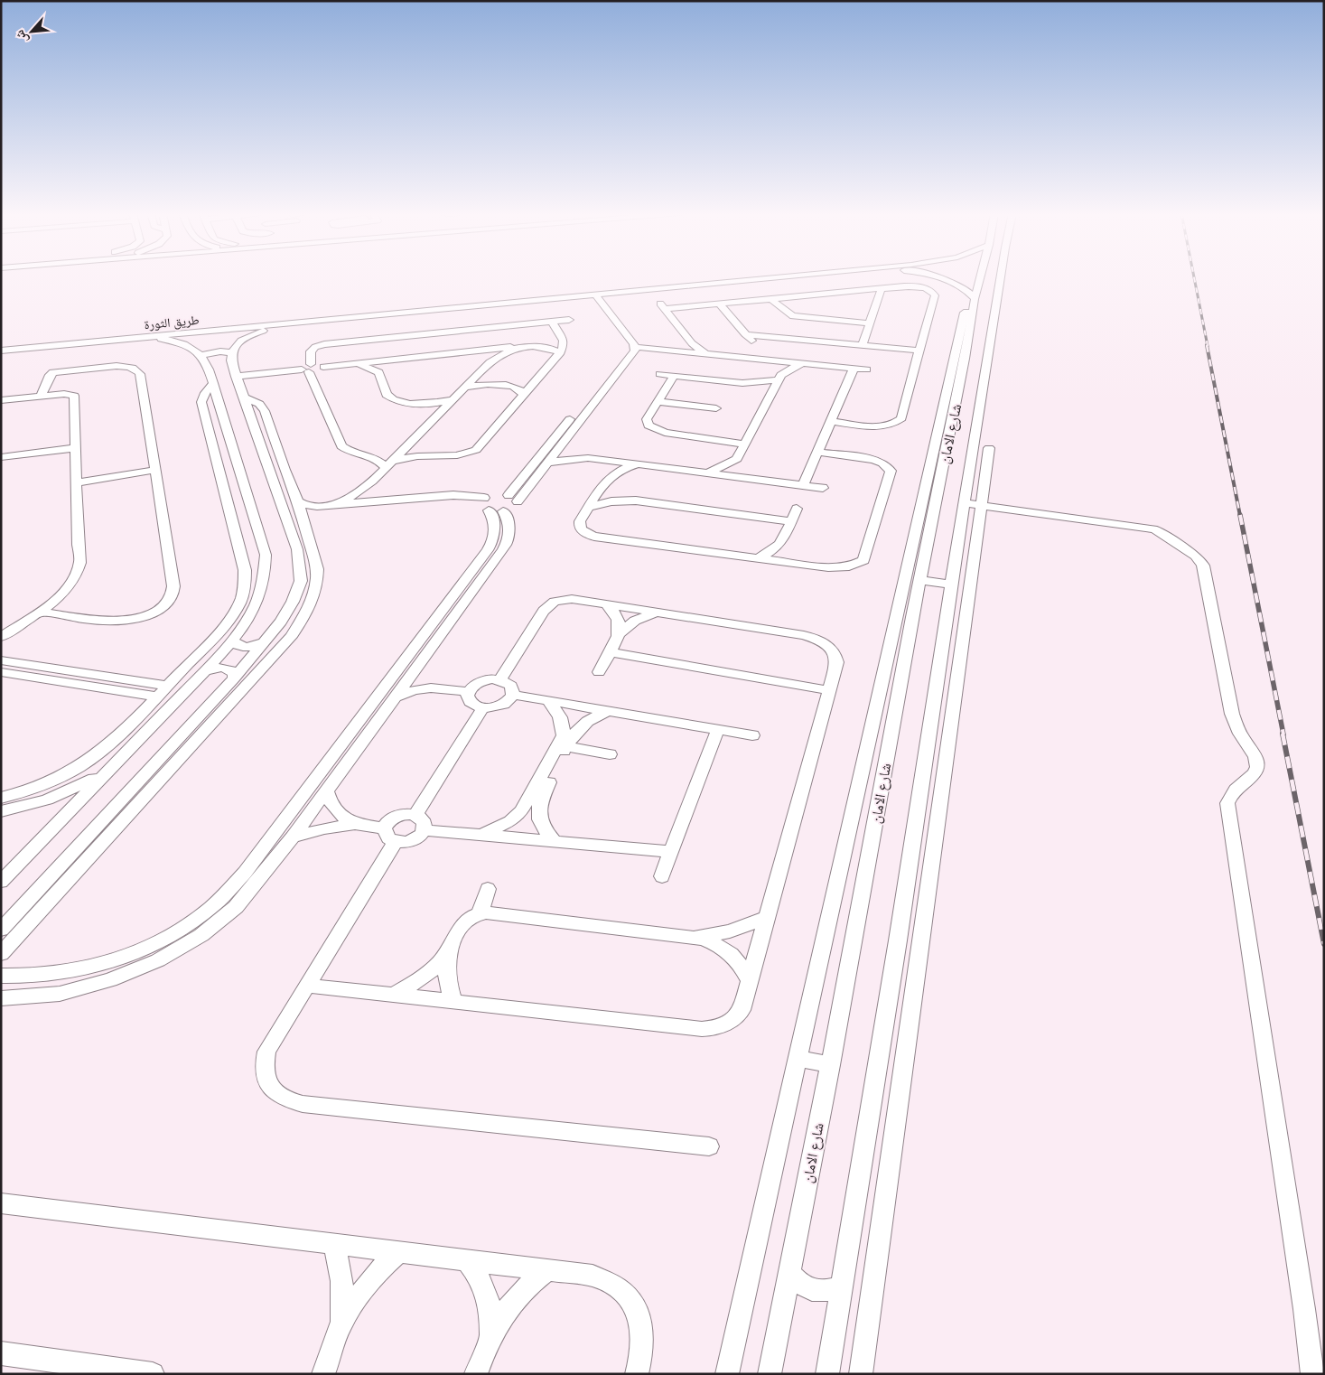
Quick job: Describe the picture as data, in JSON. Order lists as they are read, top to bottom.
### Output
{
  "streets": {
    "street": ["طريق الثورة", "شارع الامان"]
  },
  "crossings": [
    ["طريق الثورة", "شارع الامان"]
  ],
  "north": "bottom left"
}
